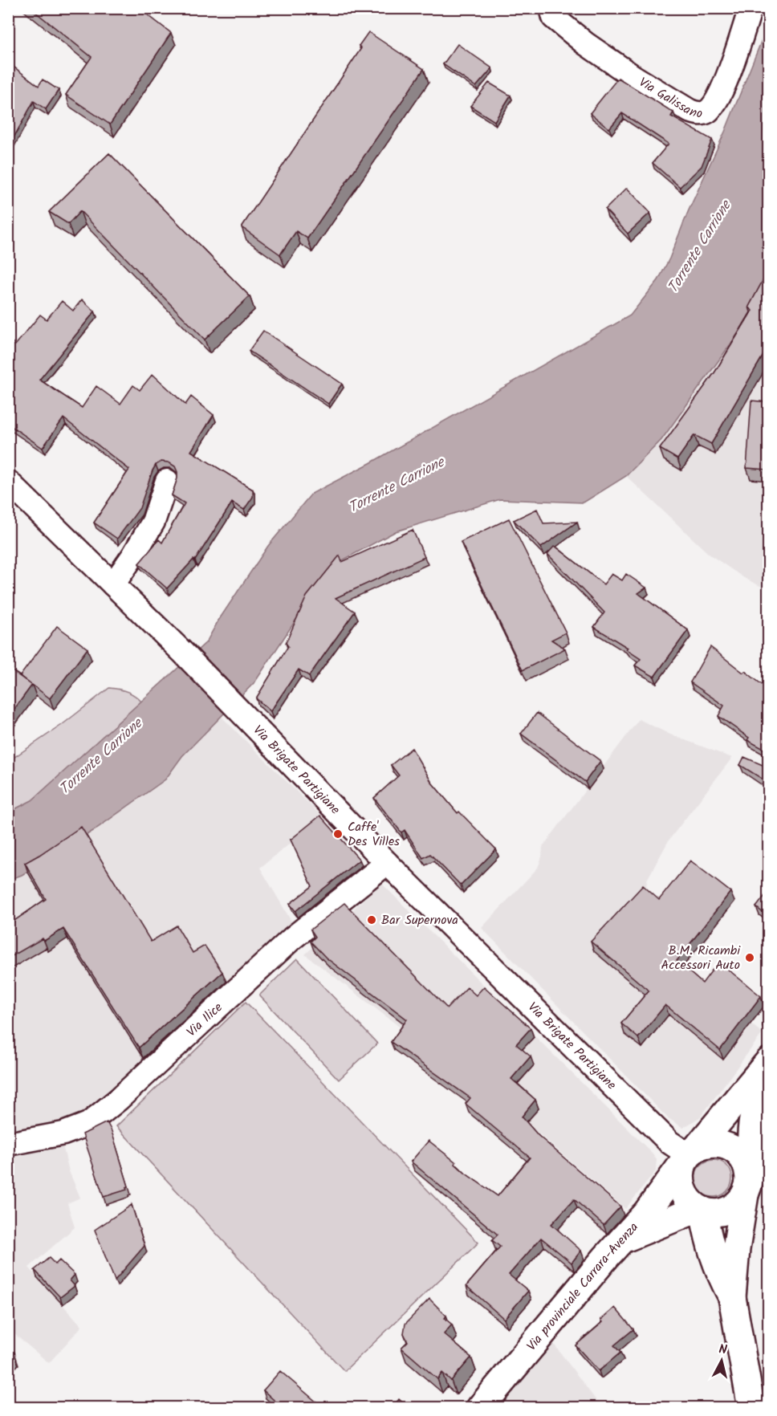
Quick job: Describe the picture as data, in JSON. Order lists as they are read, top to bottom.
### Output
{
  "streets": {
    "main road": ["Via provinciale Carrara-Avenza"],
    "street": ["Via Galissano", "Via Brigate Partigiane", "Via Ilice"]
  },
  "crossings": [
    ["Via Brigate Partigiane", "Via Ilice"],
    ["Via Brigate Partigiane", "Via provinciale Carrara-Avenza"]
  ],
  "water": ["Torrente Carrione"],
  "places": ["Caffe' Des Villes", "Bar Supernova", "B.M. Ricambi Accessori Auto"],
  "north": "top"
}
